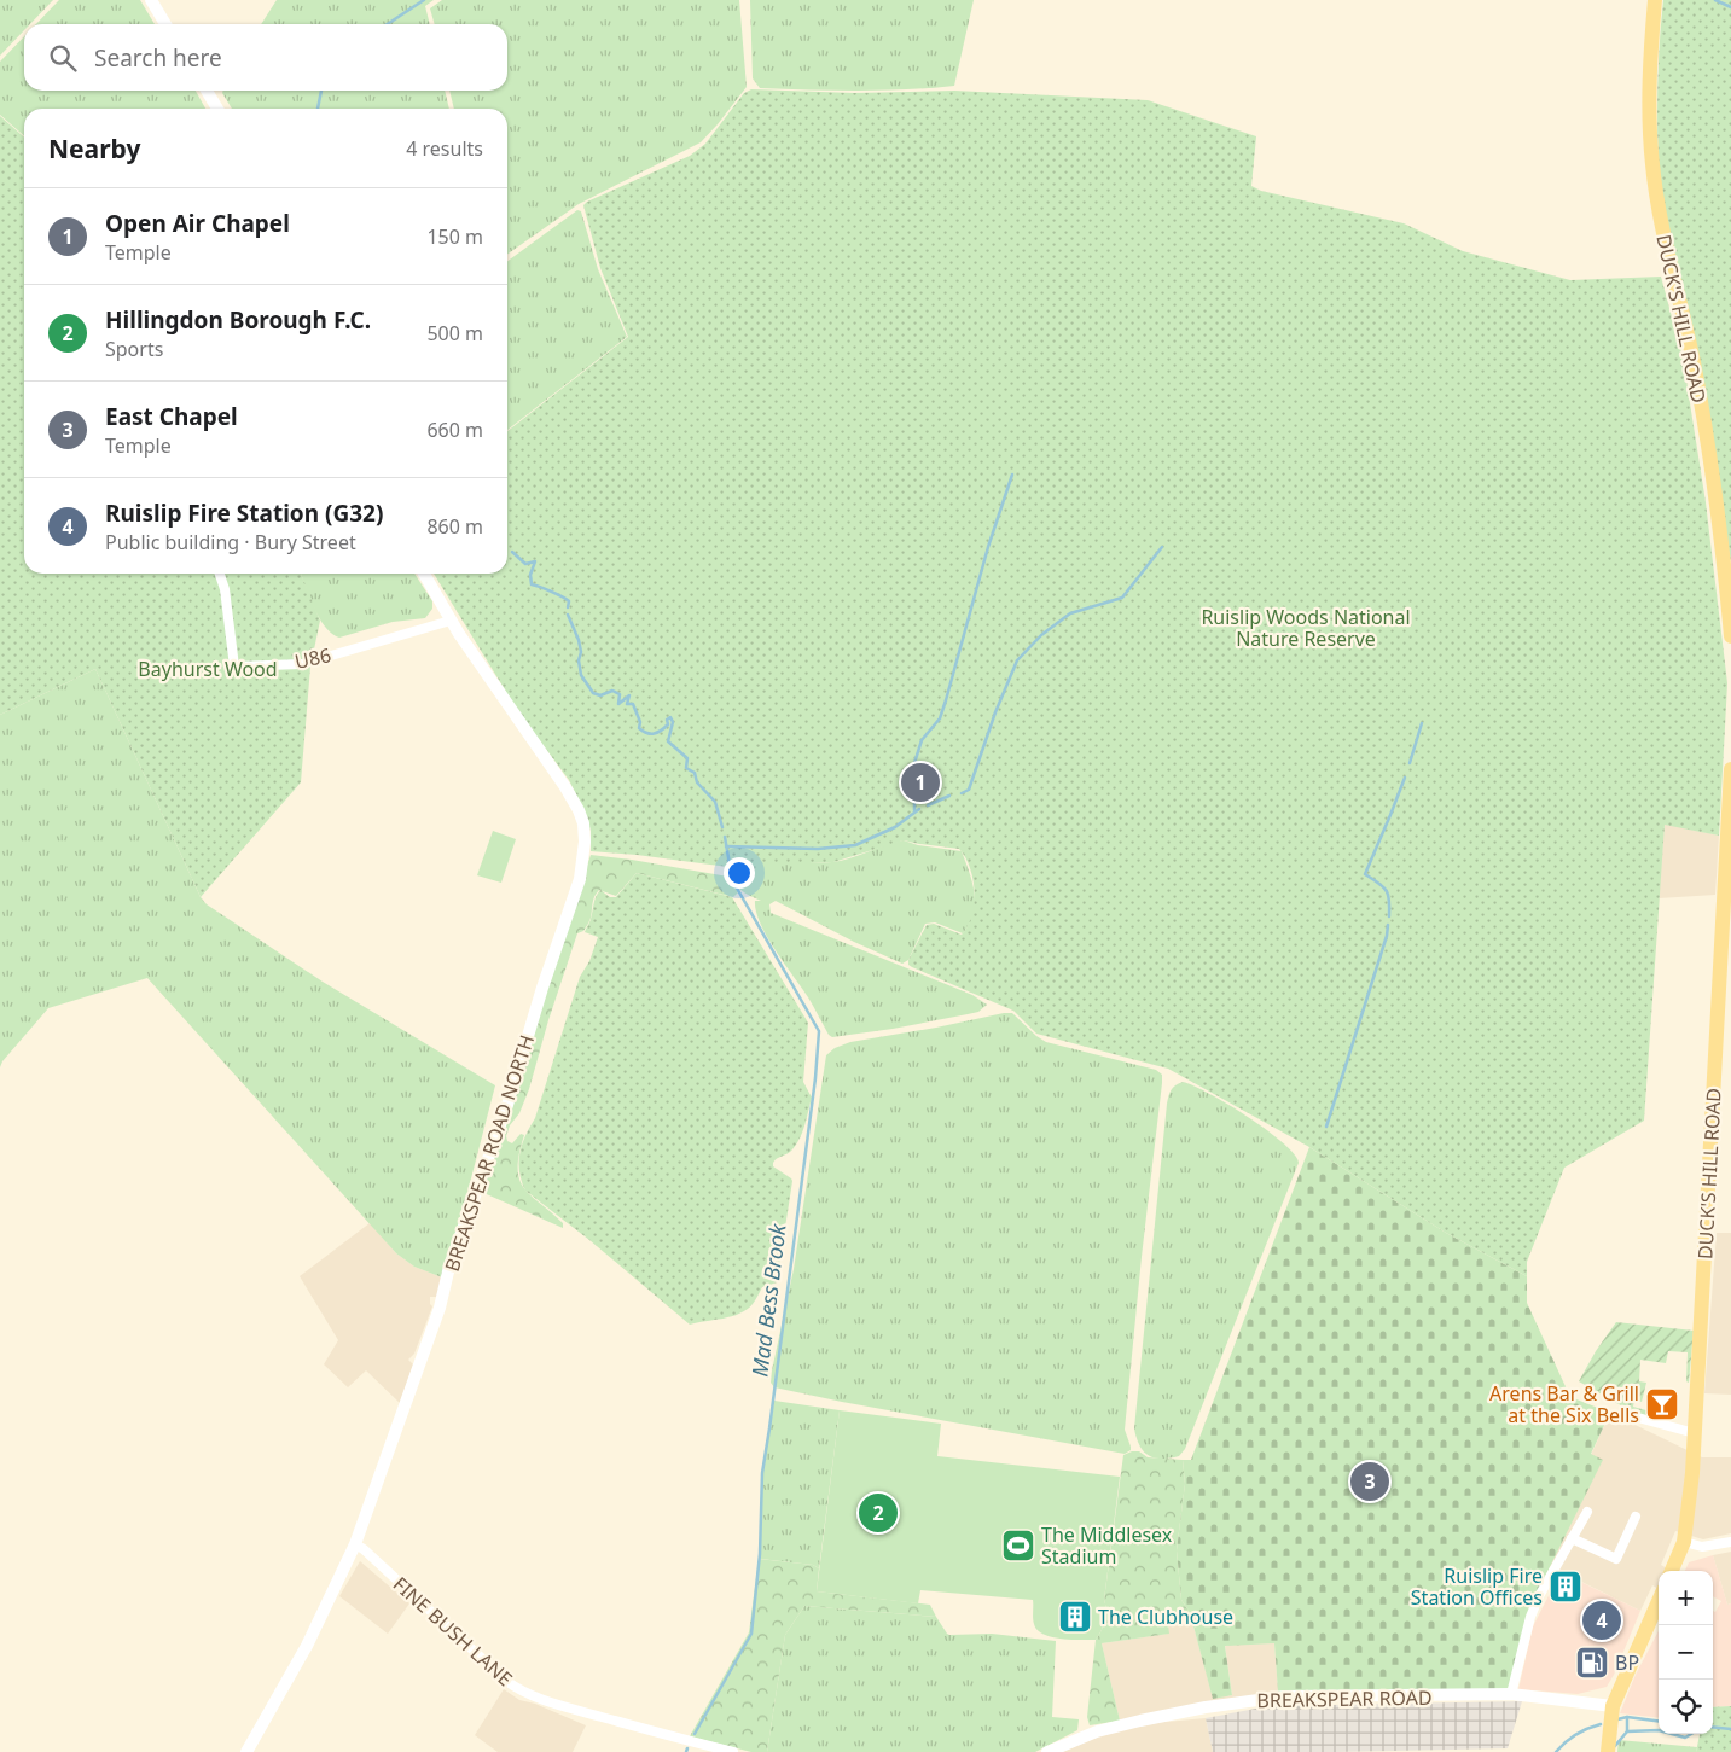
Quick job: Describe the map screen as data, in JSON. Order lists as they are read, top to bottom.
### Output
{
  "streets": {
    "main road": ["DUCK'S HILL ROAD"],
    "street": [
      "U86",
      "BREAKSPEAR ROAD NORTH",
      "FINE BUSH LANE",
      "BREAKSPEAR ROAD"
    ]
  },
  "crossings": [
    ["U86", "BREAKSPEAR ROAD NORTH"],
    ["BREAKSPEAR ROAD NORTH", "FINE BUSH LANE"]
  ],
  "water": ["Mad Bess Brook"],
  "parks": ["Ruislip Woods National Nature Reserve", "Bayhurst Wood"],
  "places": {
    "bar": ["Arens Bar & Grill at the Six Bells"],
    "sports": ["The Middlesex Stadium"],
    "building": ["Ruislip Fire Station Offices", "The Clubhouse"],
    "fuel station": ["BP"]
  },
  "page": {
    "search": "Search here",
    "heading": ["Nearby", "4 results"],
    "list": [
      {
        "mark": "1",
        "name": "Open Air Chapel",
        "note": "Temple",
        "value": "150 m"
      },
      {
        "mark": "2",
        "name": "Hillingdon Borough F.C.",
        "note": "Sports",
        "value": "500 m"
      },
      {
        "mark": "3",
        "name": "East Chapel",
        "note": "Temple",
        "value": "660 m"
      },
      {
        "mark": "4",
        "name": "Ruislip Fire Station (G32)",
        "note": "Public building · Bury Street",
        "value": "860 m"
      }
    ],
    "pins": [
      "1",
      "3",
      "2",
      "4"
    ],
    "map_buttons": ["+", "−"]
  }
}
